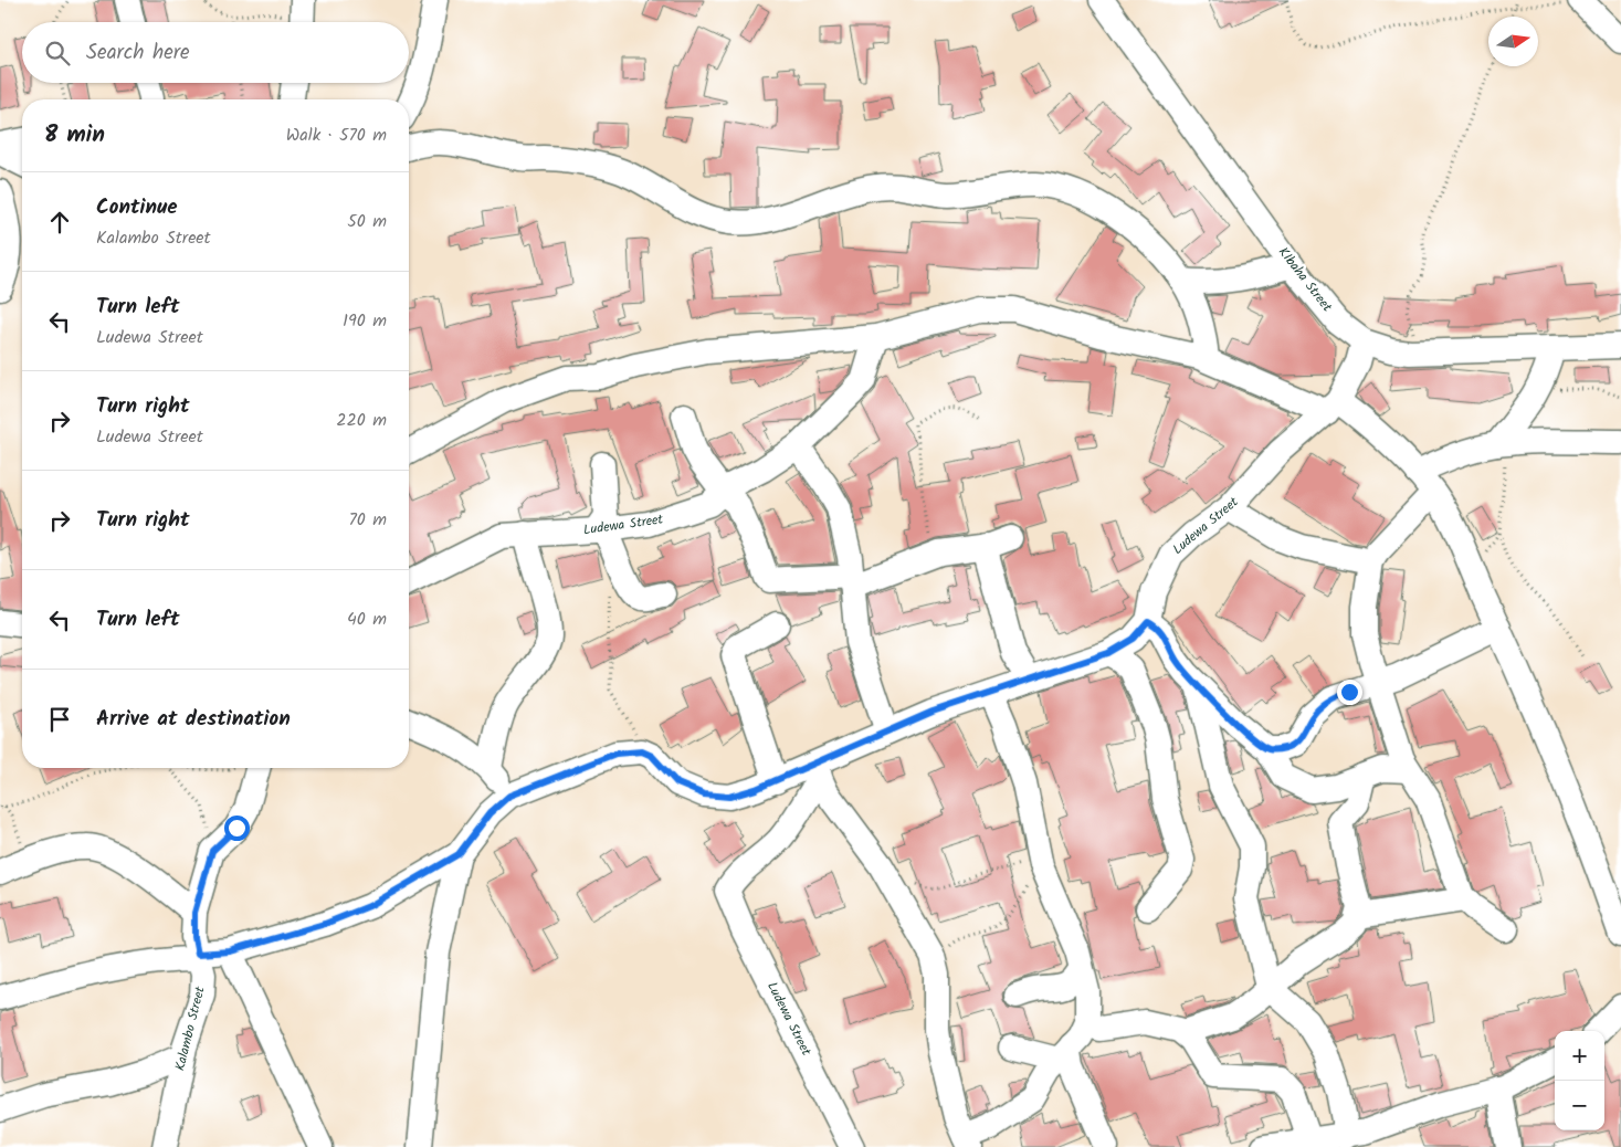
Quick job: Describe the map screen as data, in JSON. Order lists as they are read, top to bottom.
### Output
{
  "streets": {
    "street": ["KIbaha Street", "Ludewa Street", "Kalambo Street"]
  },
  "crossings": [
    ["KIbaha Street", "Ludewa Street"]
  ],
  "north": "right",
  "page": {
    "search": "Search here",
    "heading": ["8 min", "Walk · 570 m"],
    "list": [
      ["Continue", "Kalambo Street", "50 m"],
      ["Turn left", "Ludewa Street", "190 m"],
      ["Turn right", "Ludewa Street", "220 m"],
      ["Turn right", "70 m"],
      ["Turn left", "40 m"],
      "Arrive at destination"
    ],
    "map_buttons": ["+", "−"]
  }
}
